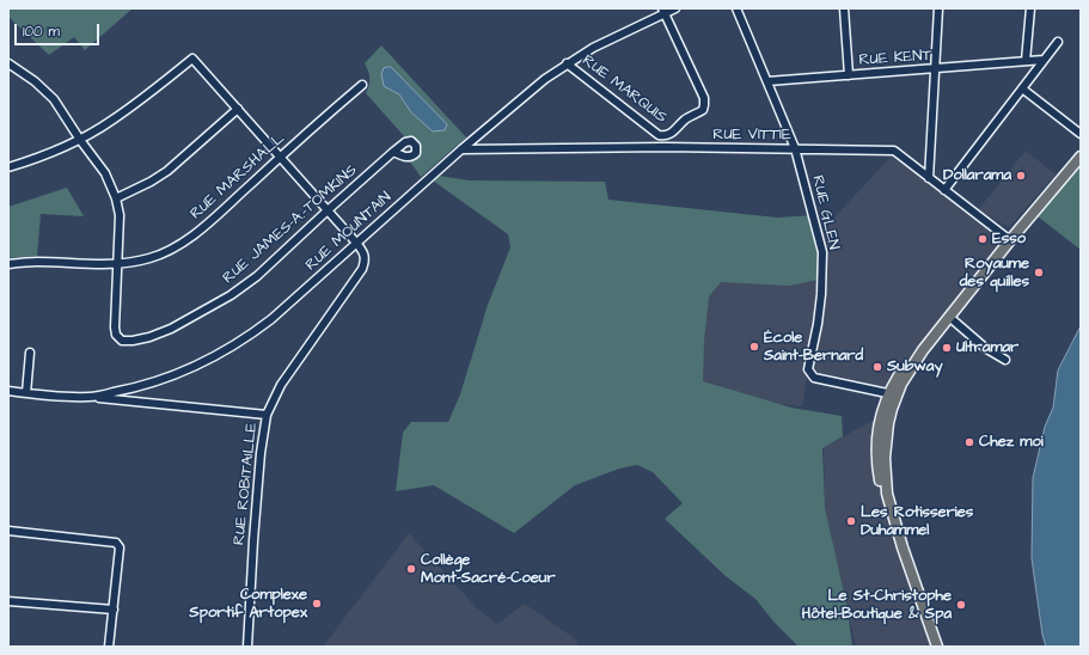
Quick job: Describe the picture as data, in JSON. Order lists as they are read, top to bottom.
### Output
{
  "streets": {
    "street": [
      "RUE KENT",
      "RUE MARQUIS",
      "RUE VITTIE",
      "RUE MARSHALL",
      "RUE GLEN",
      "RUE JAMES-A.-TOMKINS",
      "RUE MOUNTAIN",
      "RUE ROBITAILLE"
    ]
  },
  "crossings": [
    ["RUE KENT", "RUE GLEN"],
    ["RUE MARQUIS", "RUE MOUNTAIN"],
    ["RUE VITTIE", "RUE GLEN"],
    ["RUE VITTIE", "RUE MOUNTAIN"],
    ["RUE MARSHALL", "RUE JAMES-A.-TOMKINS"],
    ["RUE MOUNTAIN", "RUE ROBITAILLE"]
  ],
  "places": [
    "Dollarama",
    "Esso",
    "Royaume des quilles",
    "École Saint-Bernard",
    "Ultramar",
    "Subway",
    "Chez moi",
    "Les Rotisseries Duhammel",
    "Collège Mont-Sacré-Coeur",
    "Complexe Sportif Artopex",
    "Le St-Christophe Hôtel-Boutique & Spa"
  ],
  "scale_bar": "100 m"
}
